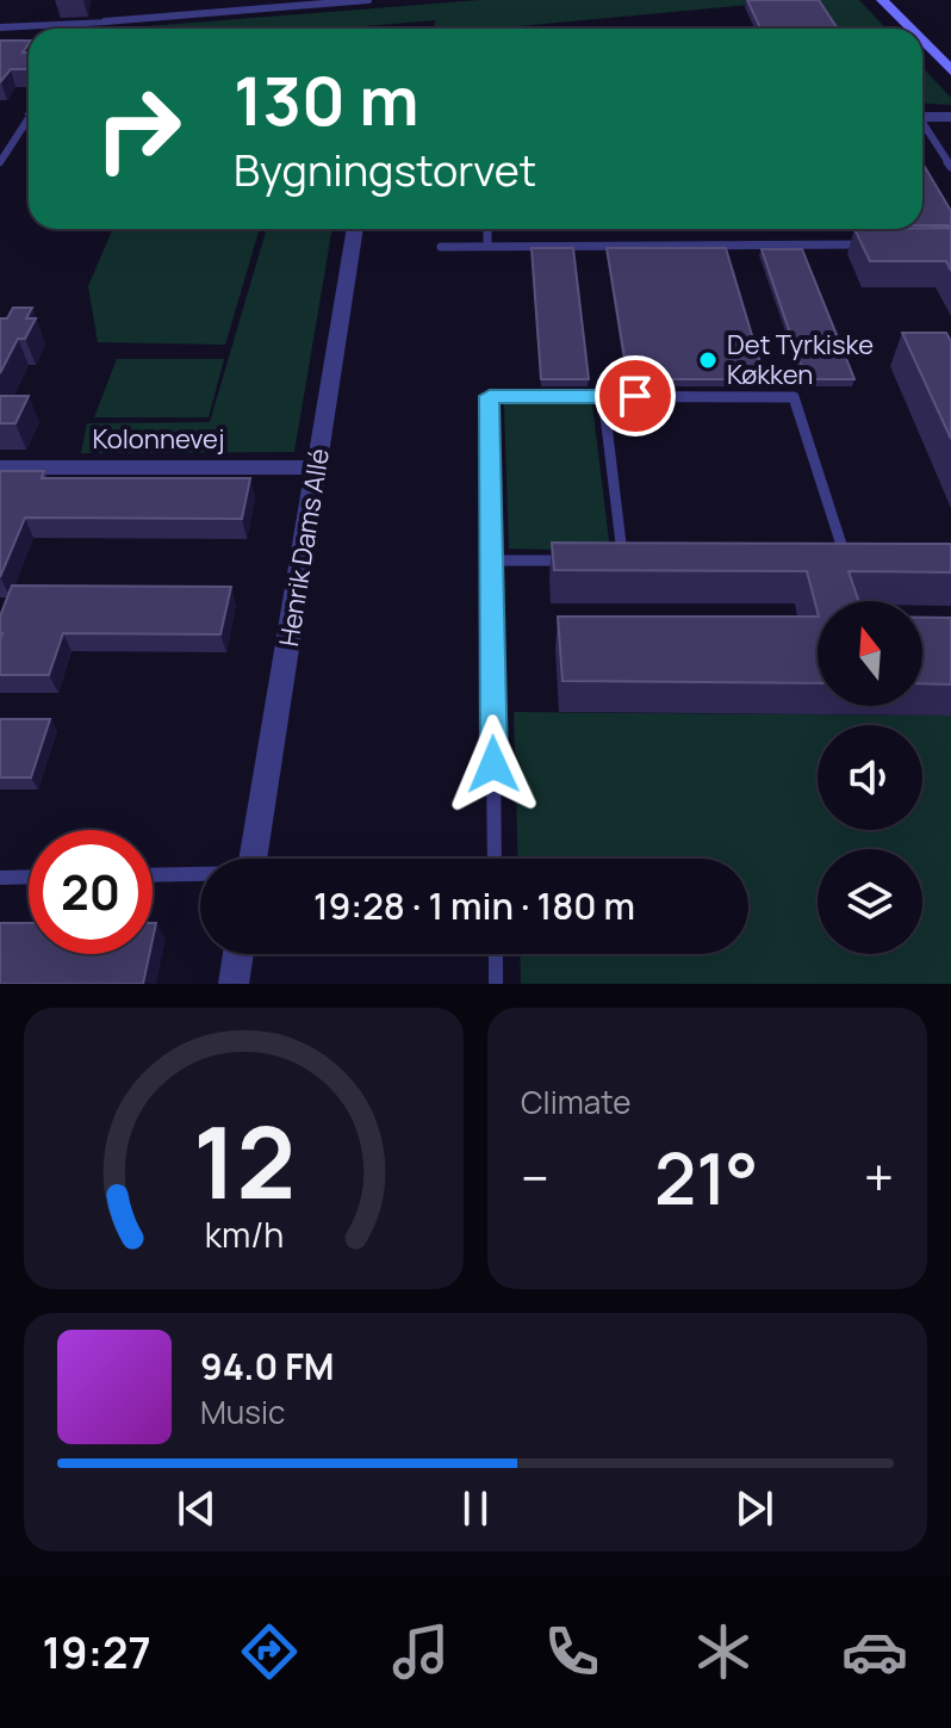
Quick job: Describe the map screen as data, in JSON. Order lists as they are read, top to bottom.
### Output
{
  "streets": {
    "street": ["Kolonnevej", "Henrik Dams Allé"]
  },
  "crossings": [
    ["Kolonnevej", "Henrik Dams Allé"]
  ],
  "places": ["Det Tyrkiske Køkken"],
  "north": "top",
  "page": {
    "turn": ["130 m", "Bygningstorvet"],
    "limit": "20",
    "trip": "19:28 · 1 min · 180 m",
    "tile": "Climate",
    "heat": ["−", "21°", "+"],
    "song": ["94.0 FM", "Music"],
    "tabs": "19:27",
    "gauge": ["12", "km/h"]
  }
}
